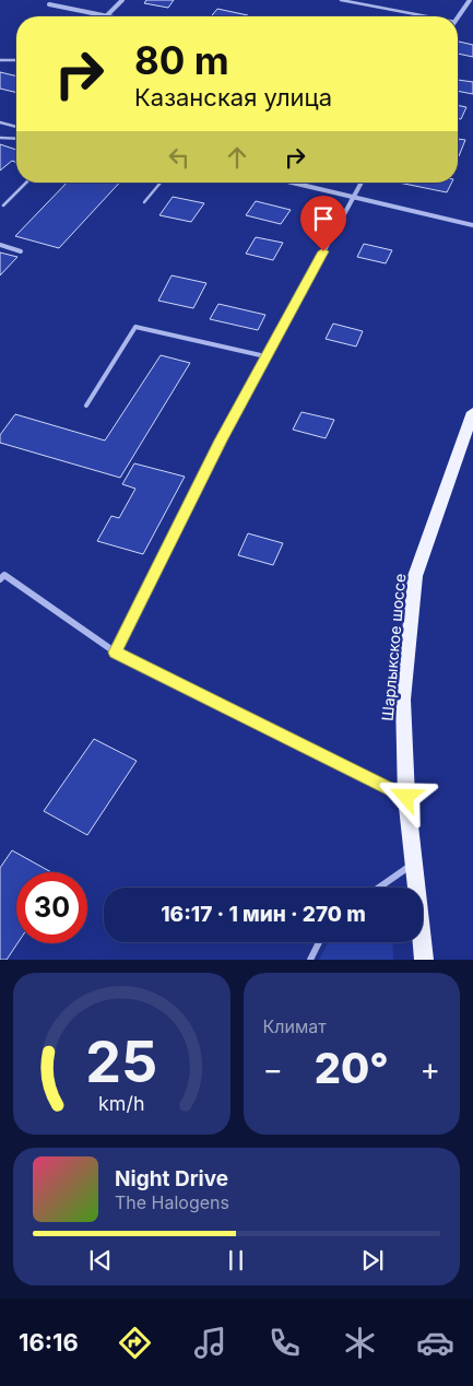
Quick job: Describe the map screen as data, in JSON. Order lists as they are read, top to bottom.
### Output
{
  "streets": {
    "main road": ["Шарлыкское шоссе"]
  },
  "page": {
    "turn": ["80 m", "Казанская улица"],
    "limit": "30",
    "trip": "16:17 · 1 мин · 270 m",
    "tile": "Климат",
    "heat": ["−", "20°", "+"],
    "song": ["Night Drive", "The Halogens"],
    "tabs": "16:16",
    "gauge": ["25", "km/h"]
  }
}
